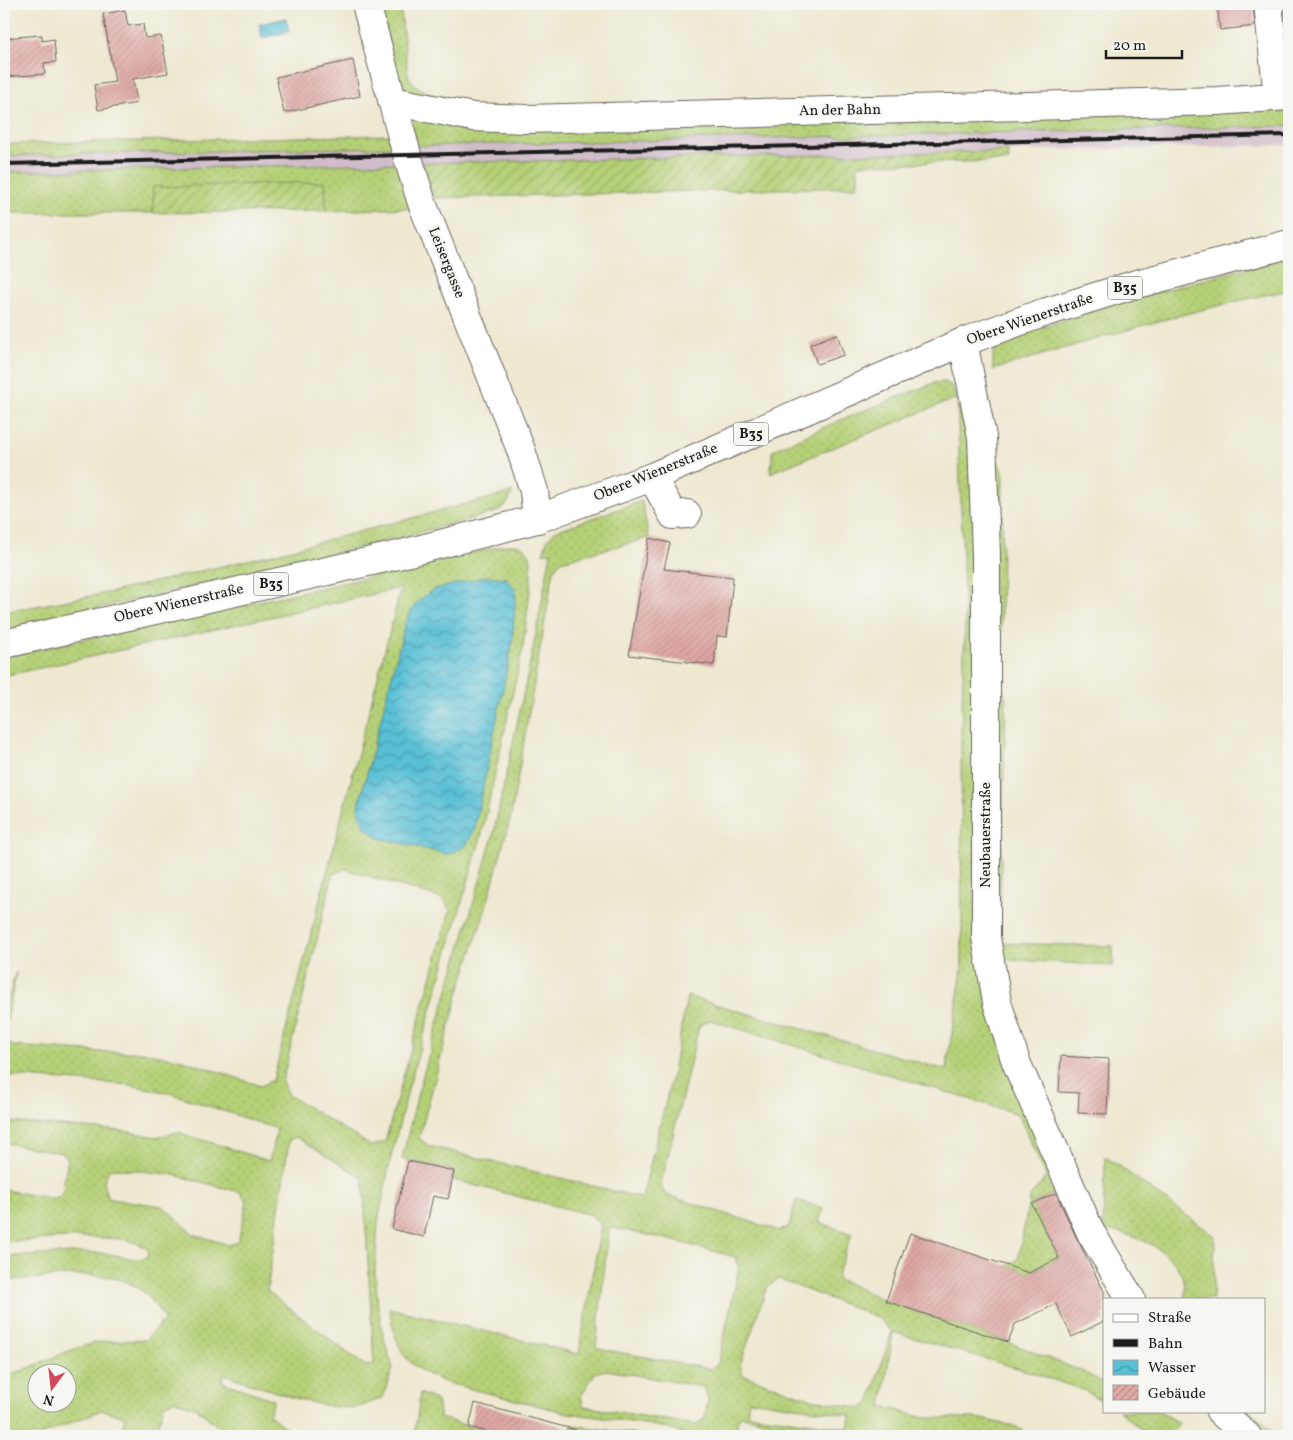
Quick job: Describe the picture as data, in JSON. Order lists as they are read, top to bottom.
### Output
{
  "streets": {
    "street": [
      "An der Bahn",
      "Leisergasse",
      "B35",
      "Obere Wienerstraße",
      "Neubauerstraße"
    ]
  },
  "crossings": [
    ["An der Bahn", "Leisergasse"],
    ["Leisergasse", "Obere Wienerstraße"],
    ["Obere Wienerstraße", "Neubauerstraße"]
  ],
  "legend": [
    "Straße",
    "Bahn",
    "Wasser",
    "Gebäude"
  ],
  "scale_bar": "20 m",
  "north": "bottom"
}
